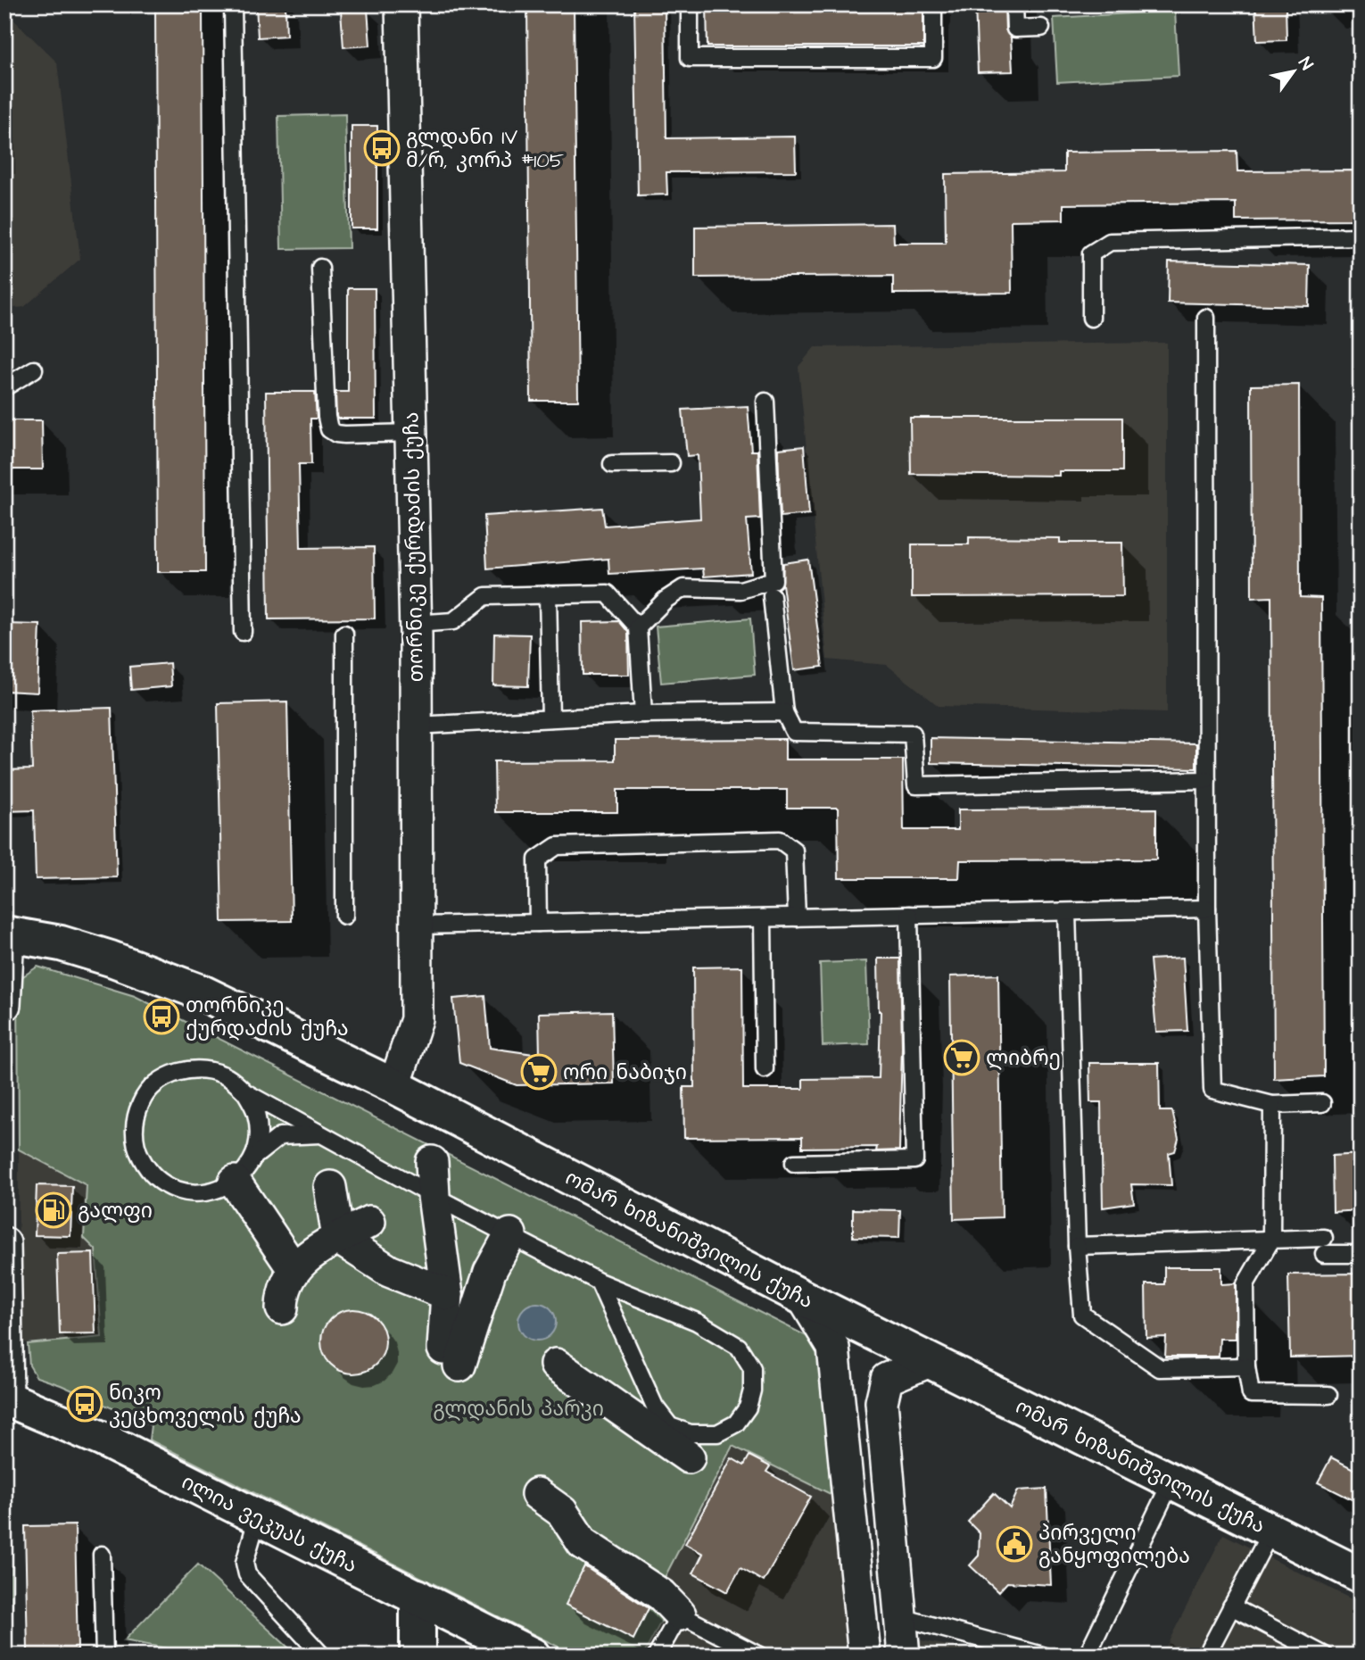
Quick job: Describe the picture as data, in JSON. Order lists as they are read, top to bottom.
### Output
{
  "streets": {
    "main road": ["ომარ ხიზანიშვილის ქუჩა", "ილია ვეკუას ქუჩა"],
    "street": ["თორნიკე ქურდაძის ქუჩა"]
  },
  "crossings": [
    ["თორნიკე ქურდაძის ქუჩა", "ომარ ხიზანიშვილის ქუჩა"]
  ],
  "parks": ["გლდანის პარკი"],
  "places": {
    "bus stop": ["გლდანი IV მ/რ, კორპ #105", "თორნიკე ქურდაძის ქუჩა", "ნიკო კეცხოველის ქუჩა"],
    "supermarket": ["ლიბრე", "ორი ნაბიჯი"],
    "fuel station": ["გალფი"],
    "public building": ["პირველი განყოფილება"]
  },
  "north": "top right"
}
